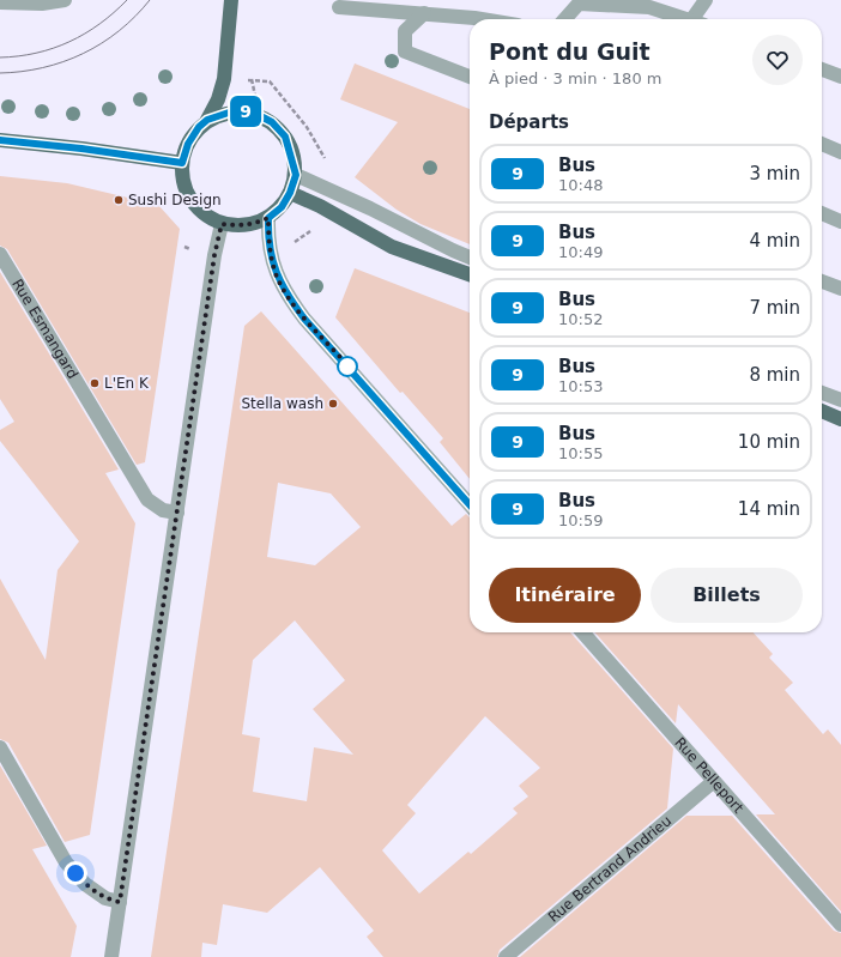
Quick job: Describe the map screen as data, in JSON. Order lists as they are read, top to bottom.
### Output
{
  "streets": {
    "street": ["Rue Esmangard", "Rue Pelleport", "Rue Bertrand Andrieu"]
  },
  "crossings": [
    ["Rue Pelleport", "Rue Bertrand Andrieu"]
  ],
  "places": ["Sushi Design", "L'En K", "Stella wash"],
  "lines": ["bus line 9"],
  "page": {
    "on_map": "9",
    "heading": [
      ["Pont du Guit", "À pied · 3 min · 180 m"],
      "Départs"
    ],
    "list": [
      {
        "mark": "9",
        "name": "Bus",
        "note": "10:48",
        "value": "3 min"
      },
      {
        "mark": "9",
        "name": "Bus",
        "note": "10:49",
        "value": "4 min"
      },
      {
        "mark": "9",
        "name": "Bus",
        "note": "10:52",
        "value": "7 min"
      },
      {
        "mark": "9",
        "name": "Bus",
        "note": "10:53",
        "value": "8 min"
      },
      {
        "mark": "9",
        "name": "Bus",
        "note": "10:55",
        "value": "10 min"
      },
      {
        "mark": "9",
        "name": "Bus",
        "note": "10:59",
        "value": "14 min"
      }
    ],
    "buttons": ["Itinéraire", "Billets"]
  }
}
